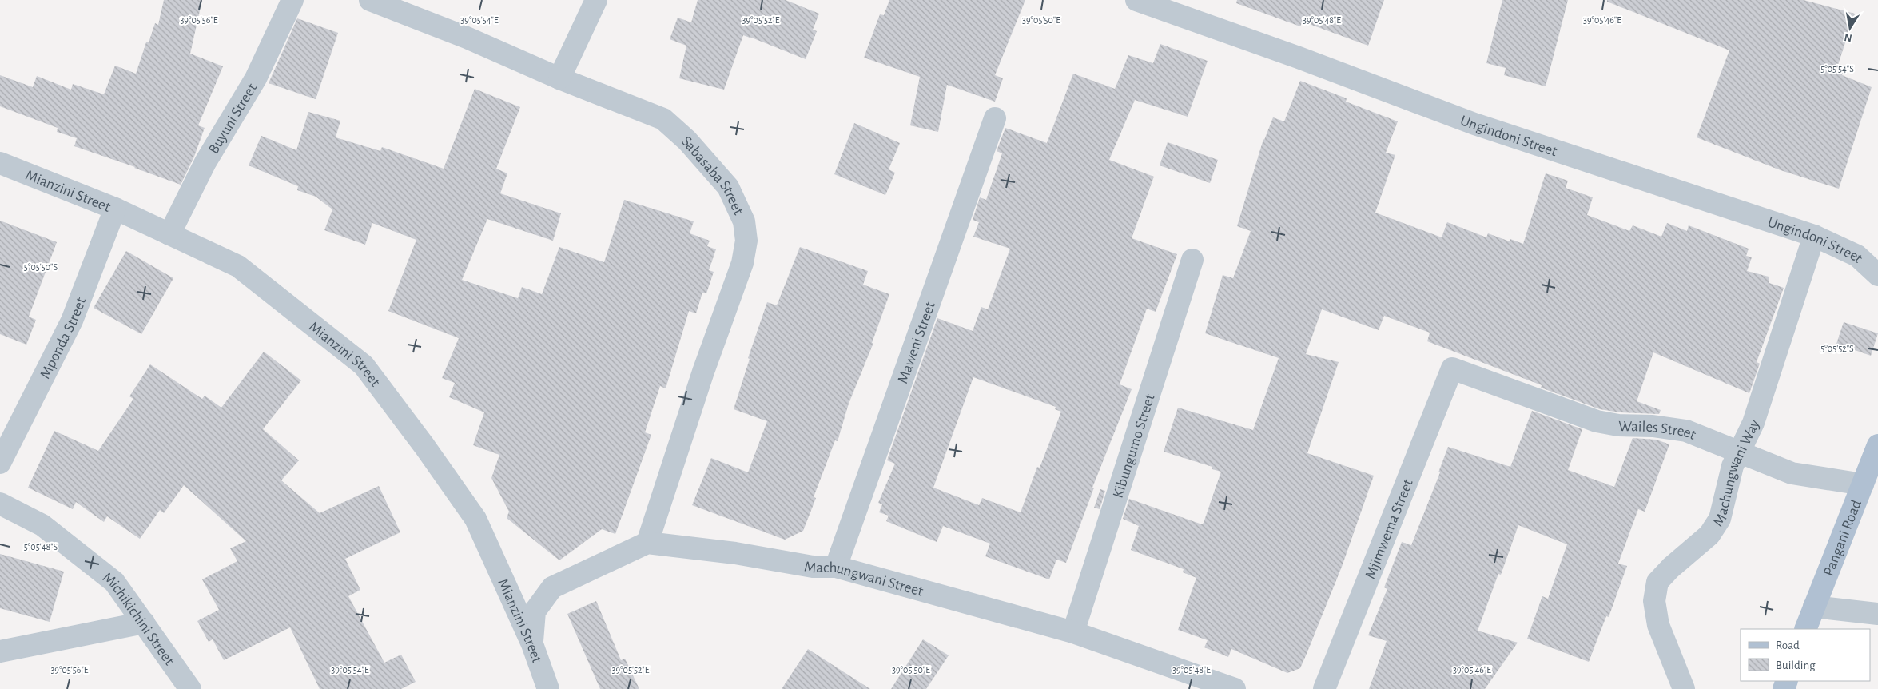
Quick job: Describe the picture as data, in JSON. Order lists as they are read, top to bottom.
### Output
{
  "streets": {
    "main road": ["Pangani Road"],
    "street": [
      "Buyuni Street",
      "Ungindoni Street",
      "Sabasaba Street",
      "Mianzini Street",
      "Mponda Street",
      "Maweni Street",
      "Wailes Street",
      "Kibungumo Street",
      "Machungwani Way",
      "Mjimwema Street",
      "Machungwani Street",
      "Michikichini Street"
    ]
  },
  "crossings": [
    ["Buyuni Street", "Mianzini Street"],
    ["Ungindoni Street", "Machungwani Way"],
    ["Sabasaba Street", "Machungwani Street"],
    ["Mianzini Street", "Mponda Street"],
    ["Maweni Street", "Machungwani Street"],
    ["Wailes Street", "Machungwani Way"],
    ["Wailes Street", "Mjimwema Street"],
    ["Wailes Street", "Pangani Road"],
    ["Kibungumo Street", "Machungwani Street"]
  ],
  "legend": ["Road", "Building"],
  "north": "bottom",
  "coordinates": [
    "39°05'48\"E",
    "39°05'46\"E",
    "39°05'56\"E",
    "39°05'54\"E",
    "39°05'52\"E",
    "39°05'50\"E",
    "5°05'54\"S",
    "5°05'50\"S",
    "5°05'52\"S",
    "5°05'48\"S"
  ]
}
